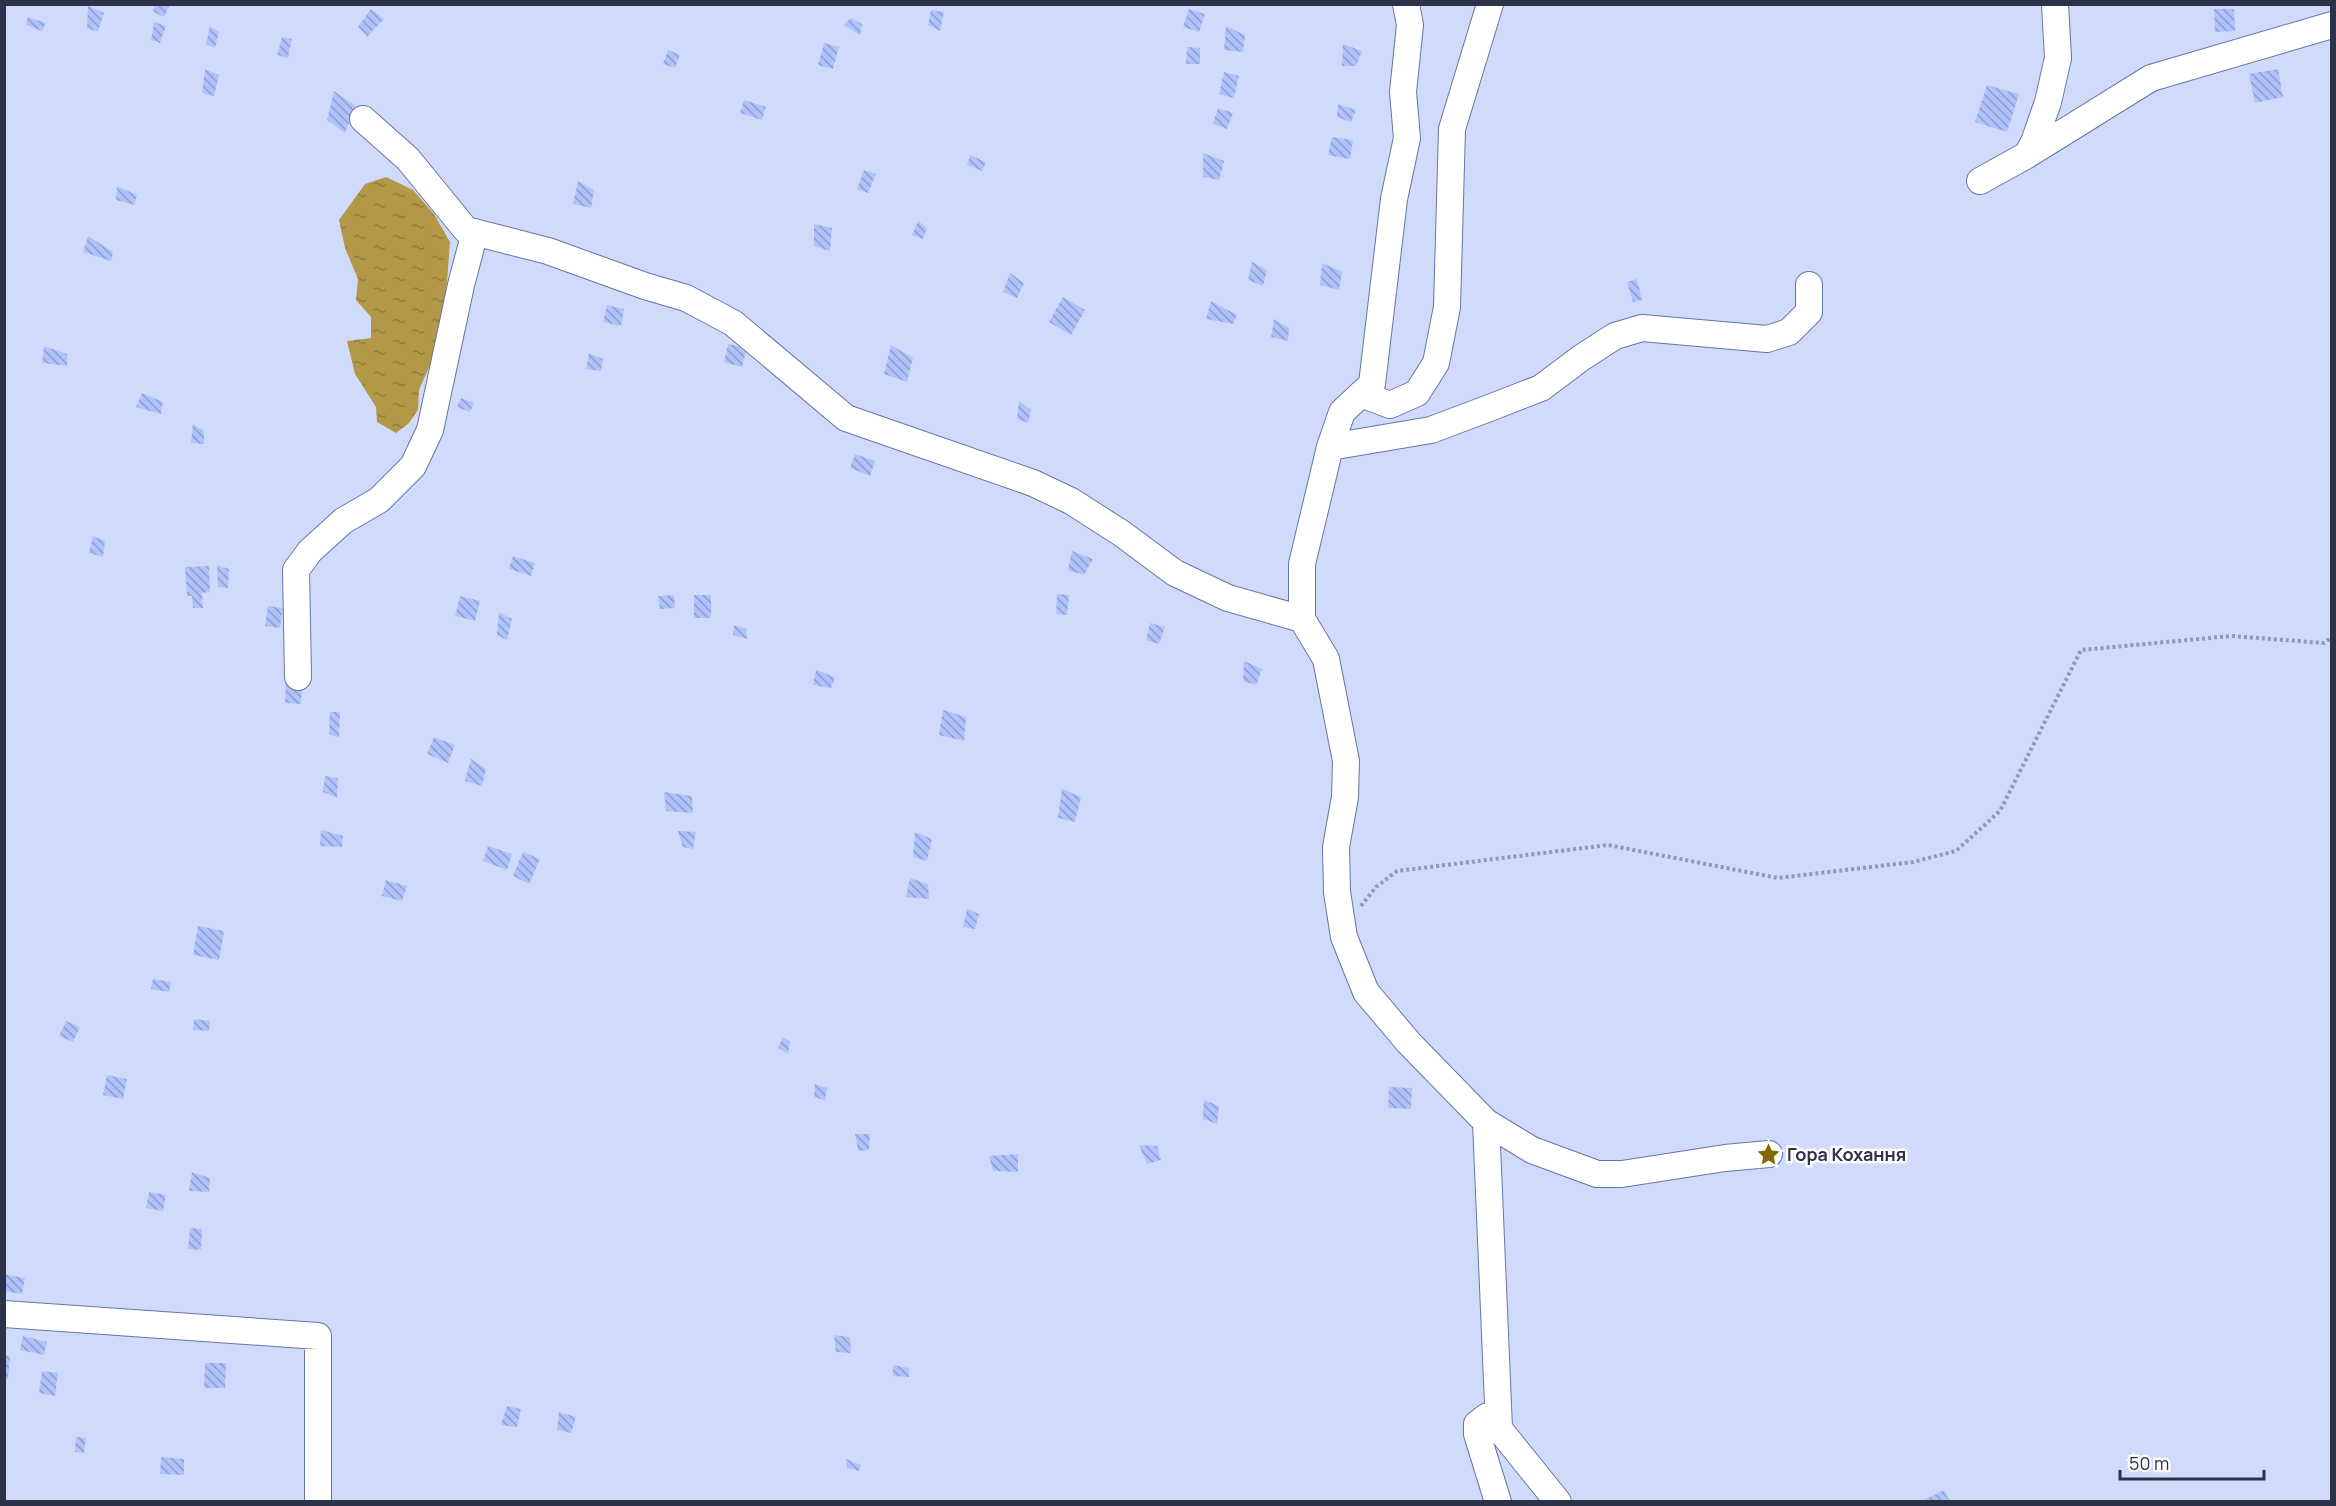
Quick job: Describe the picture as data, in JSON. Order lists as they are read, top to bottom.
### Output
{
  "places": {
    "place": ["Гора Кохання"]
  },
  "scale_bar": "50 m"
}
